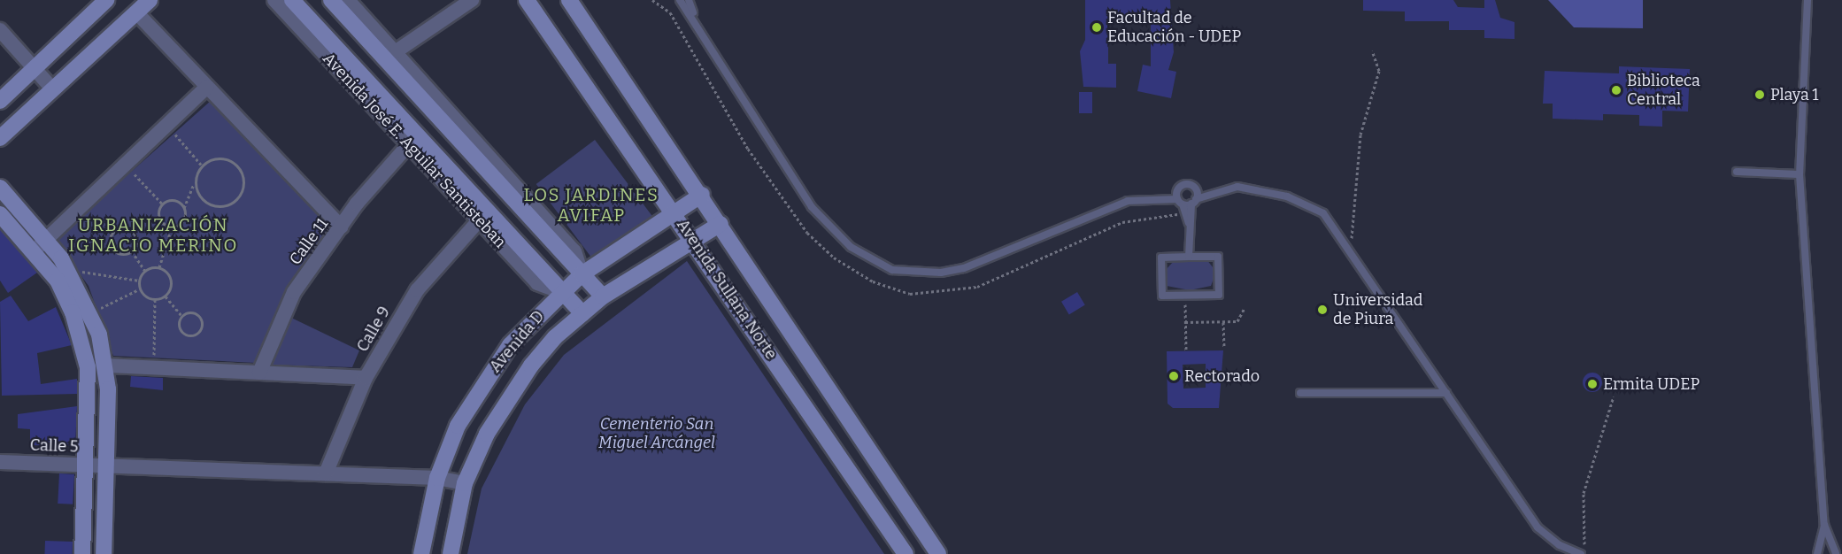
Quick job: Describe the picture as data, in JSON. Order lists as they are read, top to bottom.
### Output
{
  "streets": {
    "main road": ["Avenida José E. Aguilar Santisteban", "Avenida Sullana Norte", "Avenida D"],
    "street": ["Calle 11", "Calle 9", "Calle 5"]
  },
  "crossings": [
    ["Avenida José E. Aguilar Santisteban", "Calle 11"],
    ["Avenida José E. Aguilar Santisteban", "Calle 9"],
    ["Avenida José E. Aguilar Santisteban", "Avenida D"],
    ["Avenida Sullana Norte", "Avenida D"],
    ["Calle 9", "Calle 5"],
    ["Avenida D", "Calle 5"]
  ],
  "districts": ["LOS JARDINES AVIFAP", "URBANIZACIÓN IGNACIO MERINO"],
  "parks": ["Cementerio San Miguel Arcángel"],
  "places": [
    "Facultad de Educación - UDEP",
    "Biblioteca Central",
    "Playa 1",
    "Universidad de Piura",
    "Rectorado",
    "Ermita UDEP"
  ]
}
